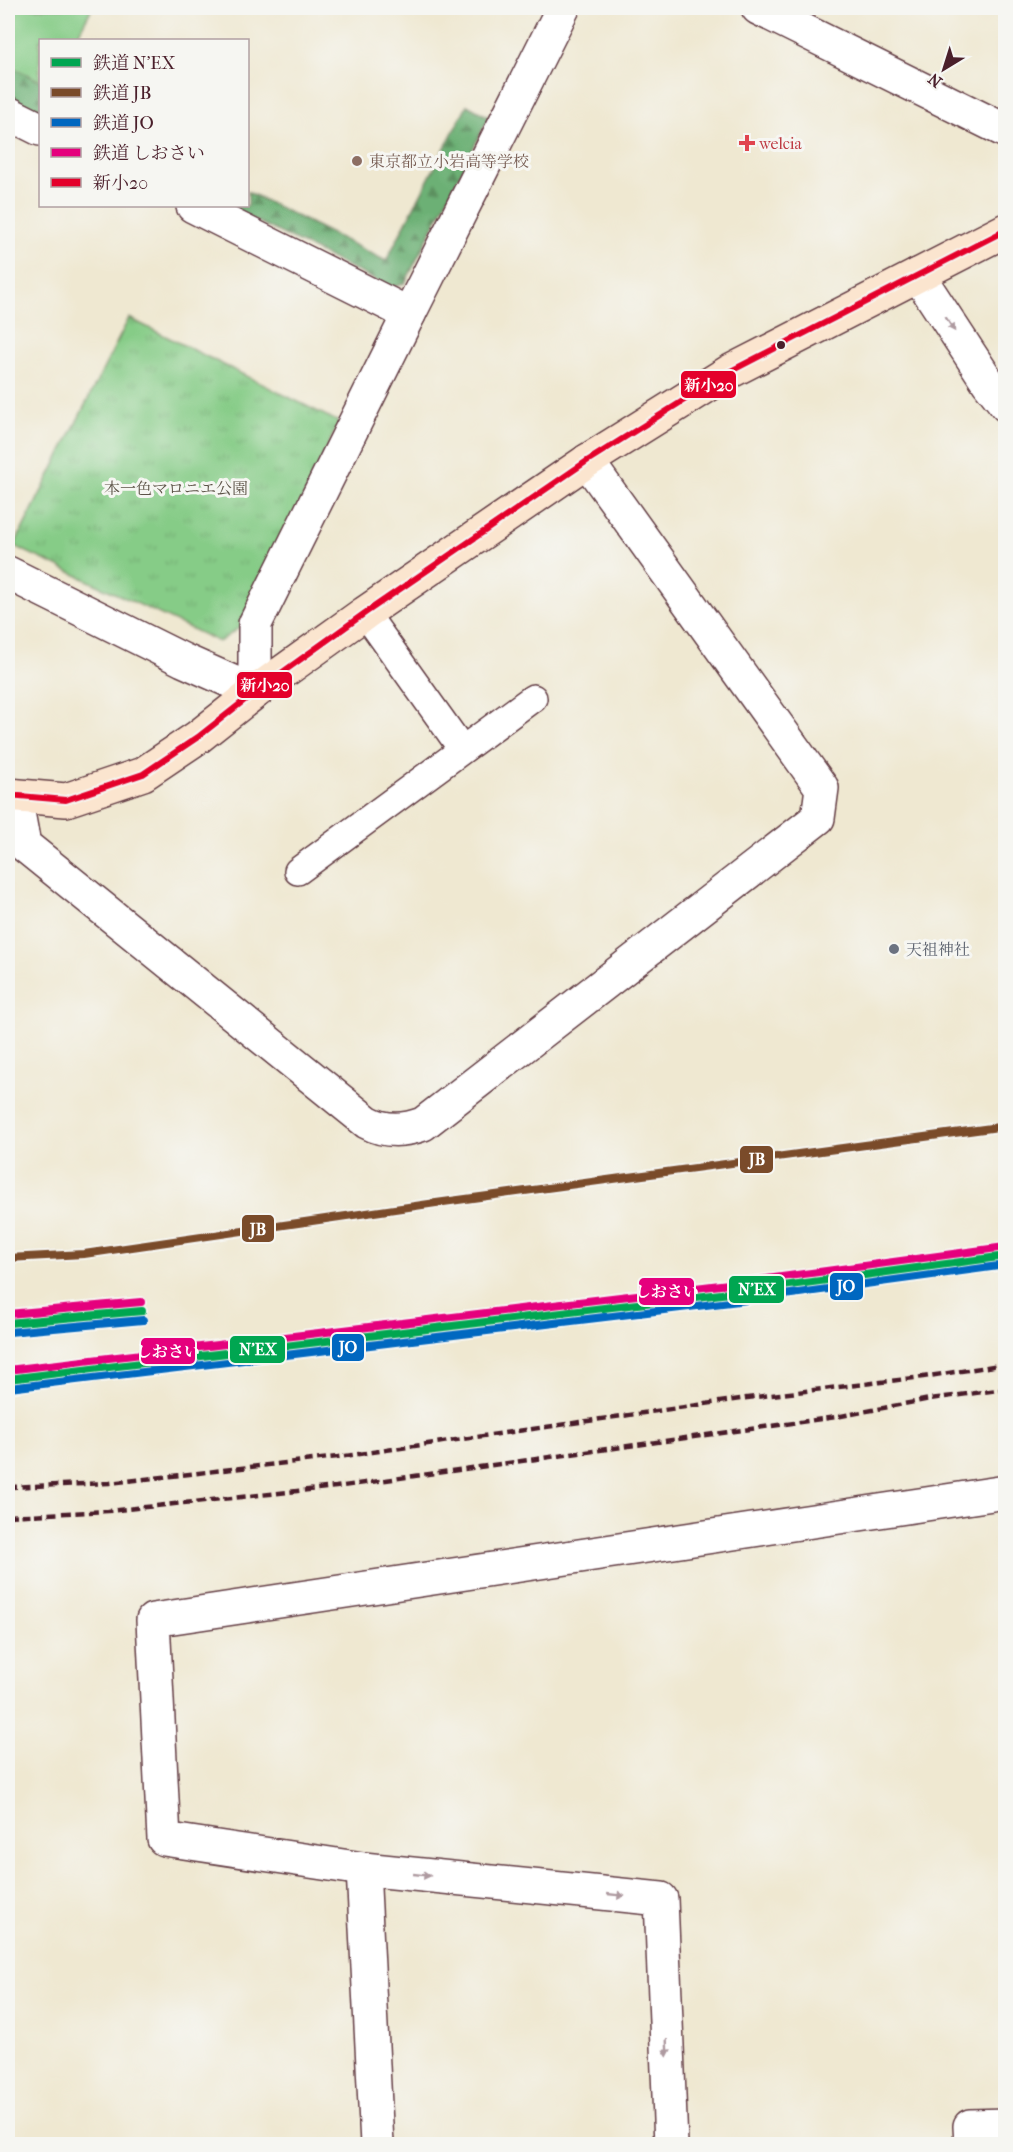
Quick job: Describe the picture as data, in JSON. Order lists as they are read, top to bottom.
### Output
{
  "parks": ["本一色マロニエ公園"],
  "places": {
    "health": ["welcia"],
    "other": ["東京都立小岩高等学校", "天祖神社"]
  },
  "lines": [
    "transit line 新小20",
    "rail line JB",
    "rail line しおさい",
    "rail line N'EX",
    "rail line JO"
  ],
  "legend": [
    "鉄道 N'EX",
    "鉄道 JB",
    "鉄道 JO",
    "鉄道 しおさい",
    "新小20"
  ],
  "north": "bottom left"
}
